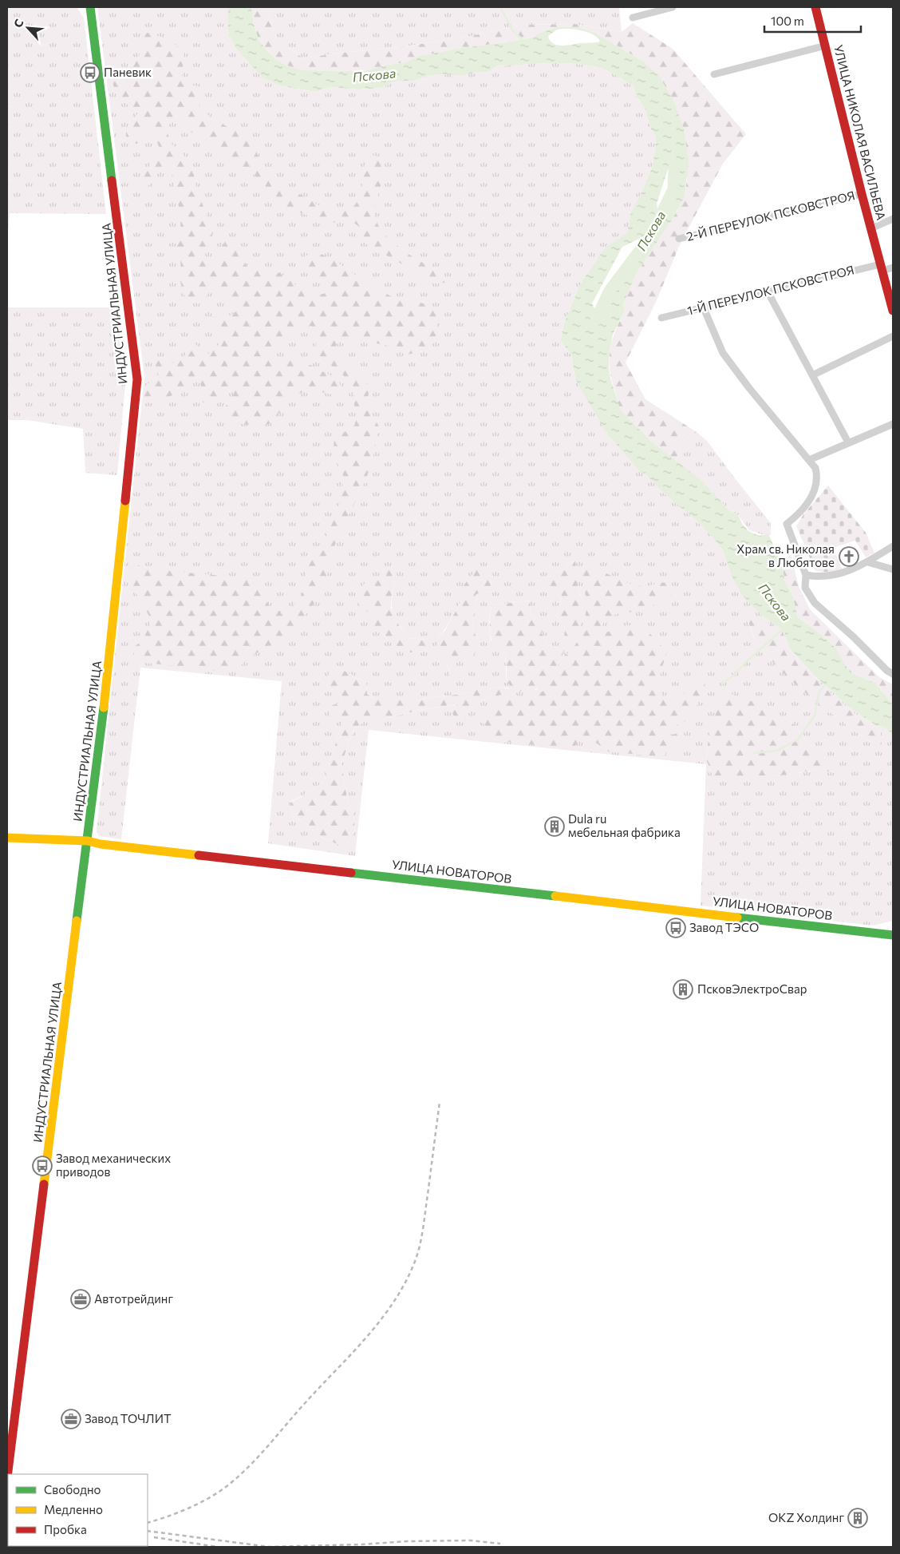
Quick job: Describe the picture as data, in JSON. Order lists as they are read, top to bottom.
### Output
{
  "streets": {
    "street": [
      "УЛИЦА НИКОЛАЯ ВАСИЛЬЕВА",
      "2-Й ПЕРЕУЛОК ПСКОВСТРОЯ",
      "1-Й ПЕРЕУЛОК ПСКОВСТРОЯ",
      "ИНДУСТРИАЛЬНАЯ УЛИЦА",
      "УЛИЦА НОВАТОРОВ"
    ]
  },
  "crossings": [
    ["УЛИЦА НИКОЛАЯ ВАСИЛЬЕВА", "2-Й ПЕРЕУЛОК ПСКОВСТРОЯ"],
    ["УЛИЦА НИКОЛАЯ ВАСИЛЬЕВА", "1-Й ПЕРЕУЛОК ПСКОВСТРОЯ"],
    ["ИНДУСТРИАЛЬНАЯ УЛИЦА", "УЛИЦА НОВАТОРОВ"]
  ],
  "water": ["Пскова"],
  "places": {
    "bus stop": ["Паневик", "Завод ТЭСО", "Завод механических приводов"],
    "church": ["Храм св. Николая в Любятове"],
    "building": ["Dula ru мебельная фабрика", "ПсковЭлектроСвар", "OKZ Холдинг"],
    "office": ["Автотрейдинг", "Завод ТОЧЛИТ"]
  },
  "legend": ["Свободно", "Медленно", "Пробка"],
  "scale_bar": "100 m",
  "north": "top left"
}
